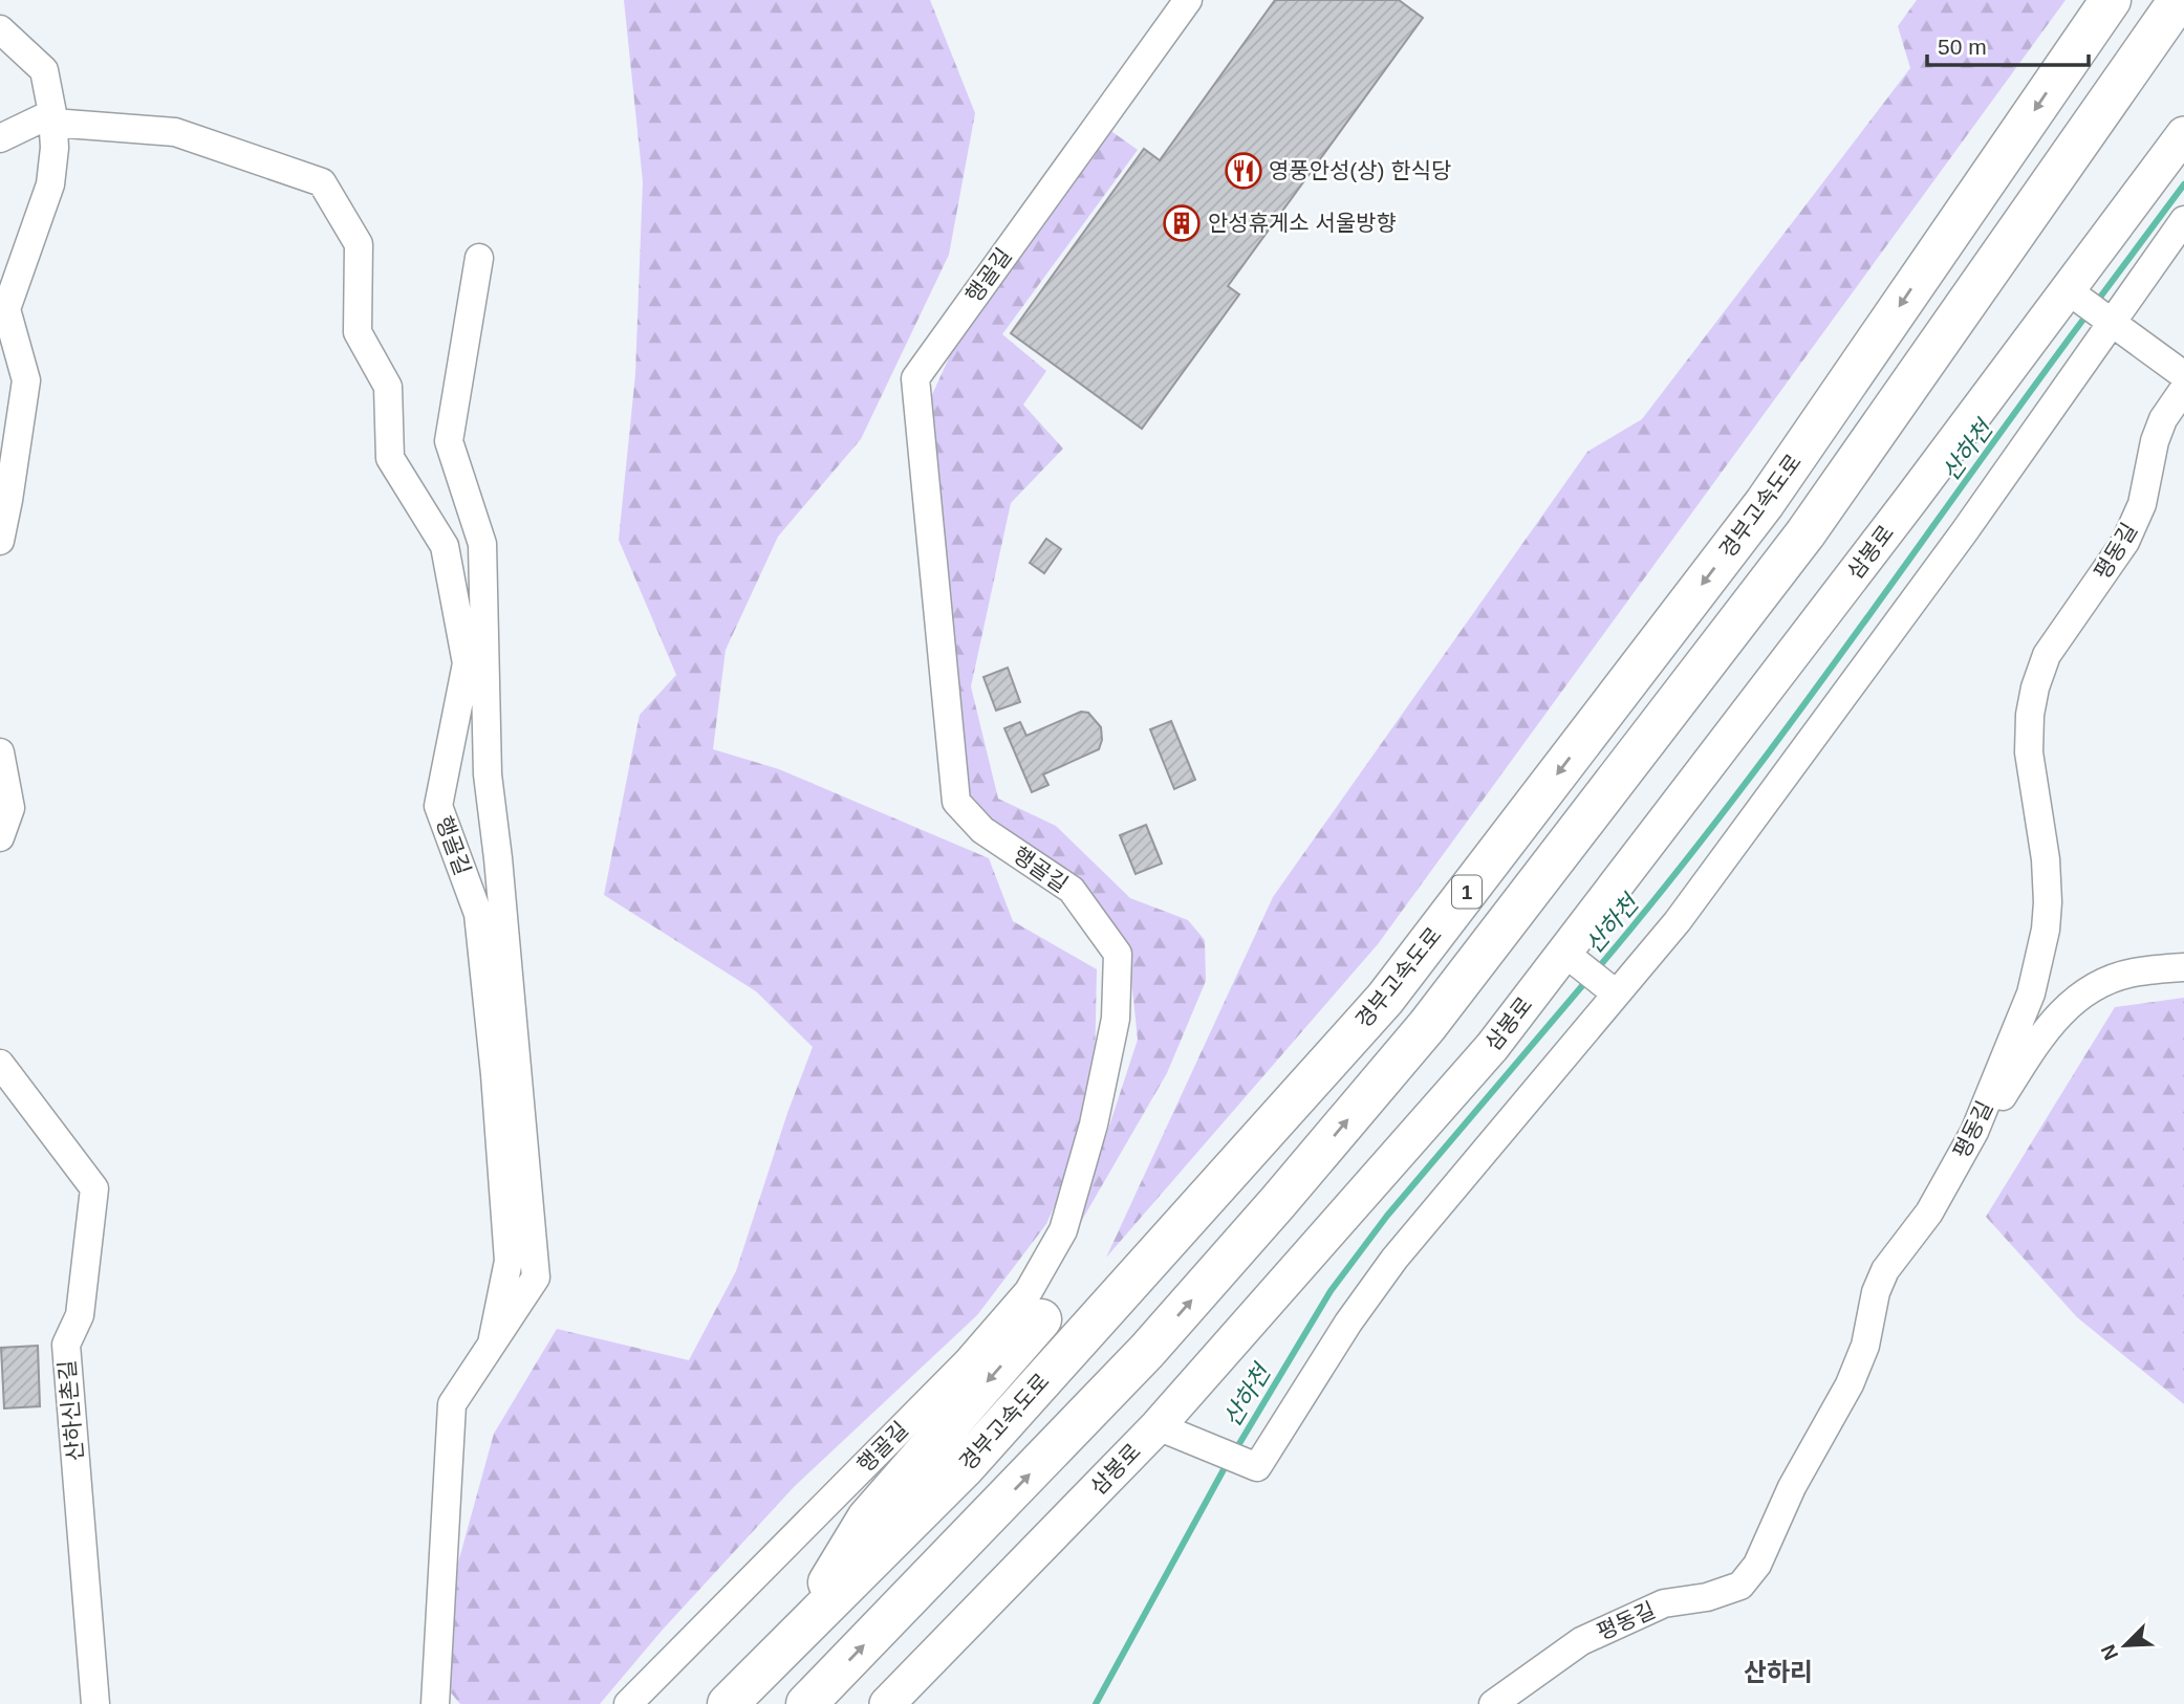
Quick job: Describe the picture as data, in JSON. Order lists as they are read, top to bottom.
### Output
{
  "streets": {
    "highway": ["경부고속도로", "1"],
    "main road": ["삼봉로"],
    "street": ["행골길", "평동길", "산하신촌길"]
  },
  "districts": ["산하리"],
  "water": ["산하천"],
  "places": {
    "restaurant": ["영풍안성(상) 한식당"],
    "building": ["안성휴게소 서울방향"]
  },
  "scale_bar": "50 m",
  "north": "bottom left"
}
